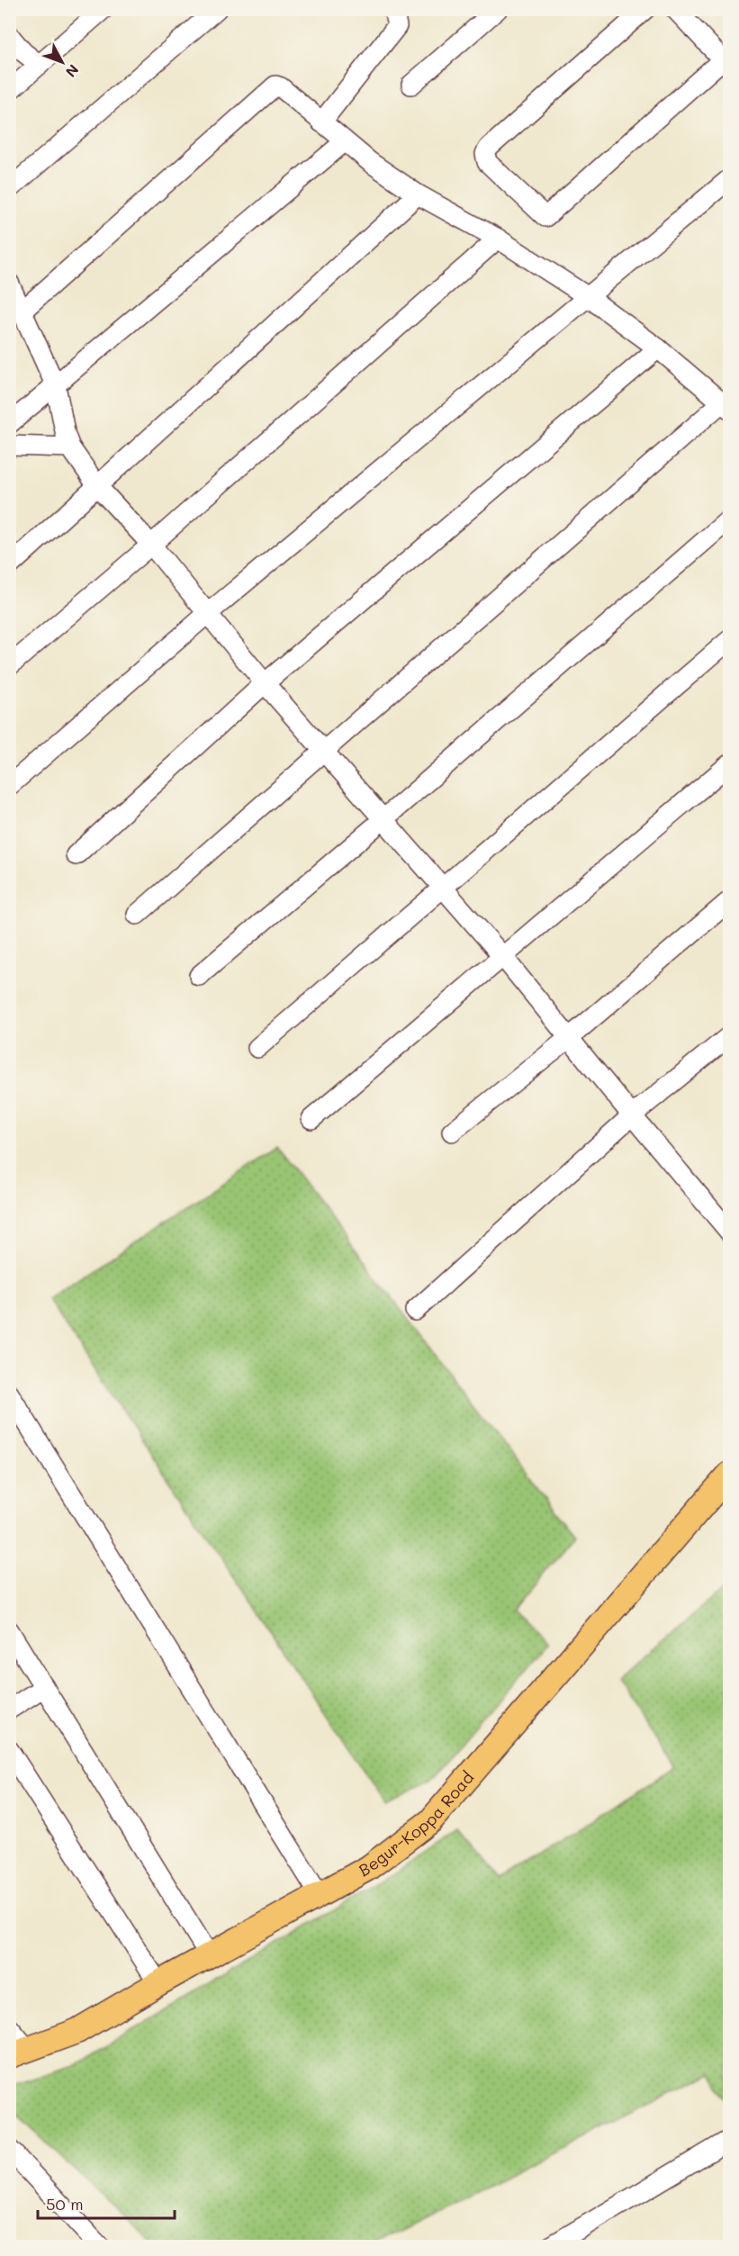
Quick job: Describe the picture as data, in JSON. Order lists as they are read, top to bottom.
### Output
{
  "streets": {
    "main road": ["Begur-Koppa Road"]
  },
  "scale_bar": "50 m",
  "north": "bottom right"
}
